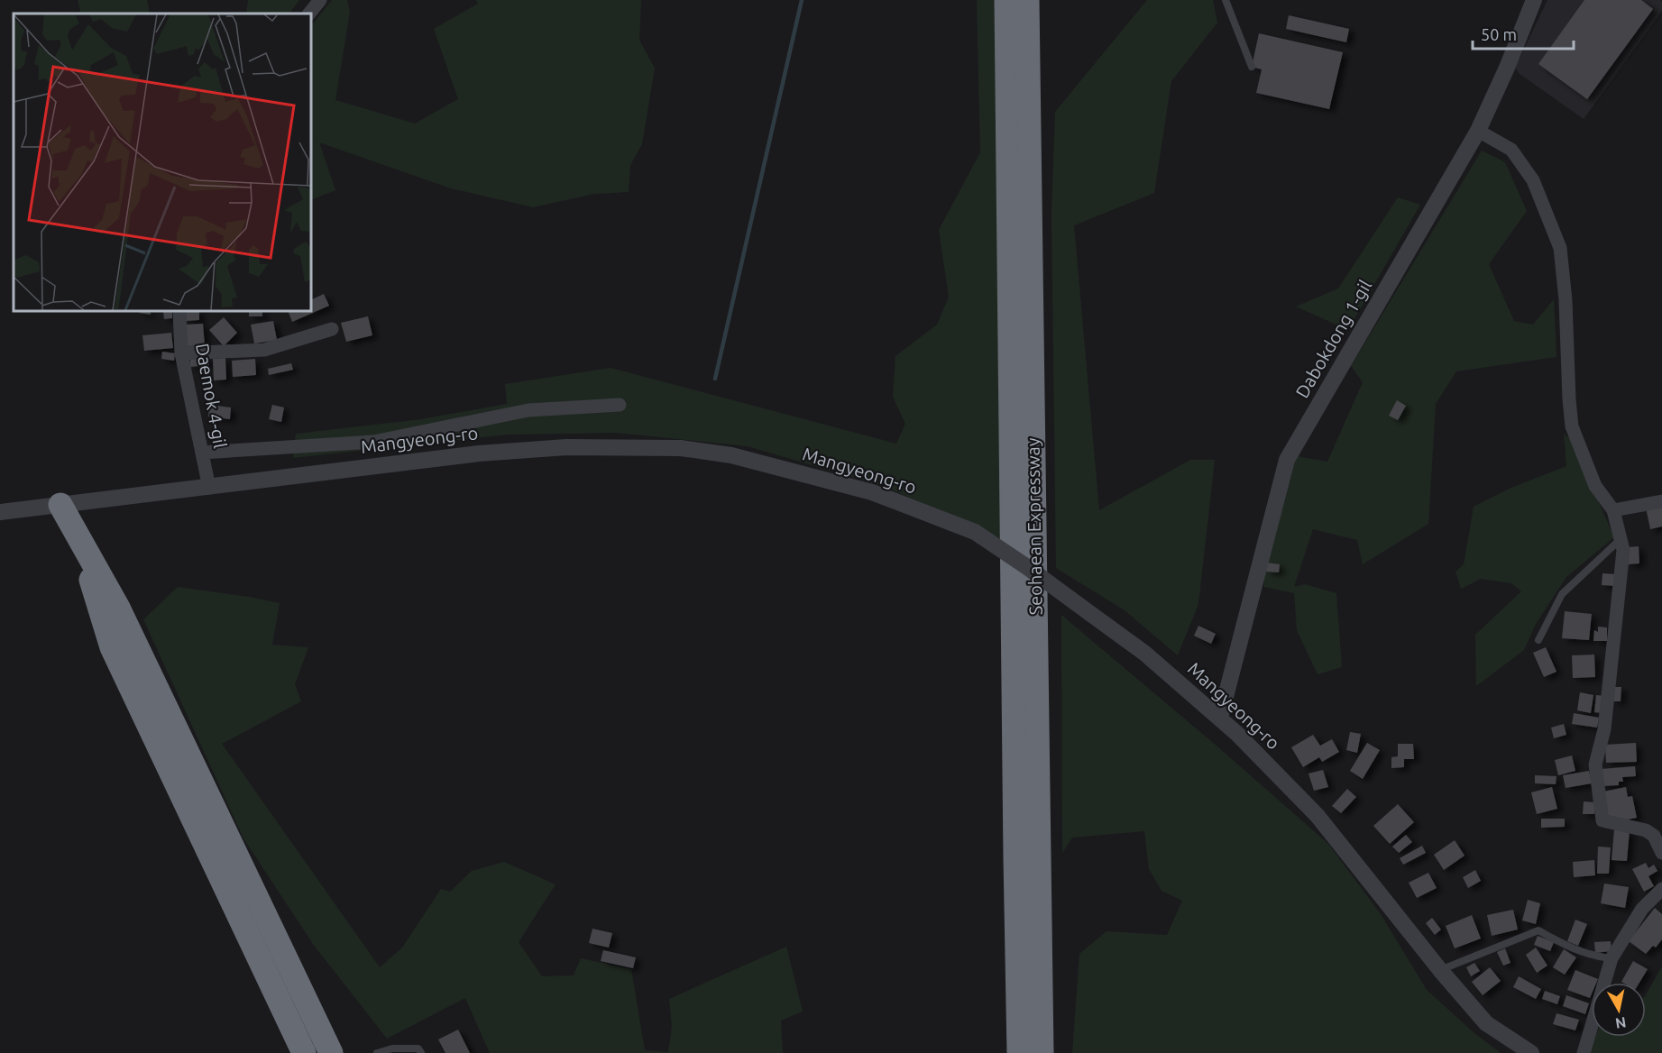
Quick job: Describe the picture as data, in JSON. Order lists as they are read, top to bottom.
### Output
{
  "streets": {
    "highway": ["Seohaean Expressway"],
    "street": ["Dabokdong 1-gil", "Daemok 4-gil", "Mangyeong-ro"]
  },
  "crossings": [
    ["Dabokdong 1-gil", "Mangyeong-ro"],
    ["Daemok 4-gil", "Mangyeong-ro"]
  ],
  "scale_bar": "50 m",
  "north": "bottom"
}
